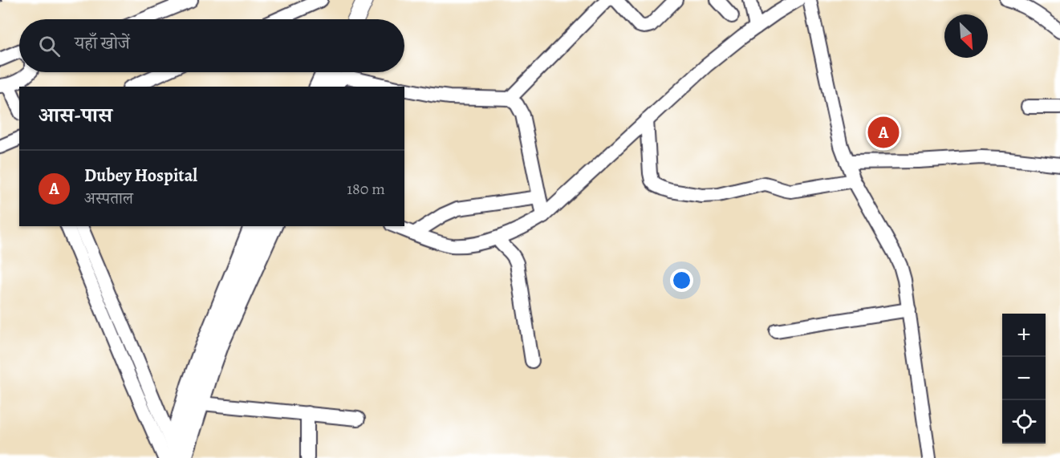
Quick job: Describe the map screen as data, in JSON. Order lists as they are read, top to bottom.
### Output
{
  "north": "bottom right",
  "page": {
    "search": "यहाँ खोजें",
    "heading": "आस-पास",
    "pins": "A",
    "list": [
      {
        "mark": "A",
        "name": "Dubey Hospital",
        "note": "अस्पताल",
        "value": "180 m"
      }
    ],
    "map_buttons": ["+", "−"]
  }
}
